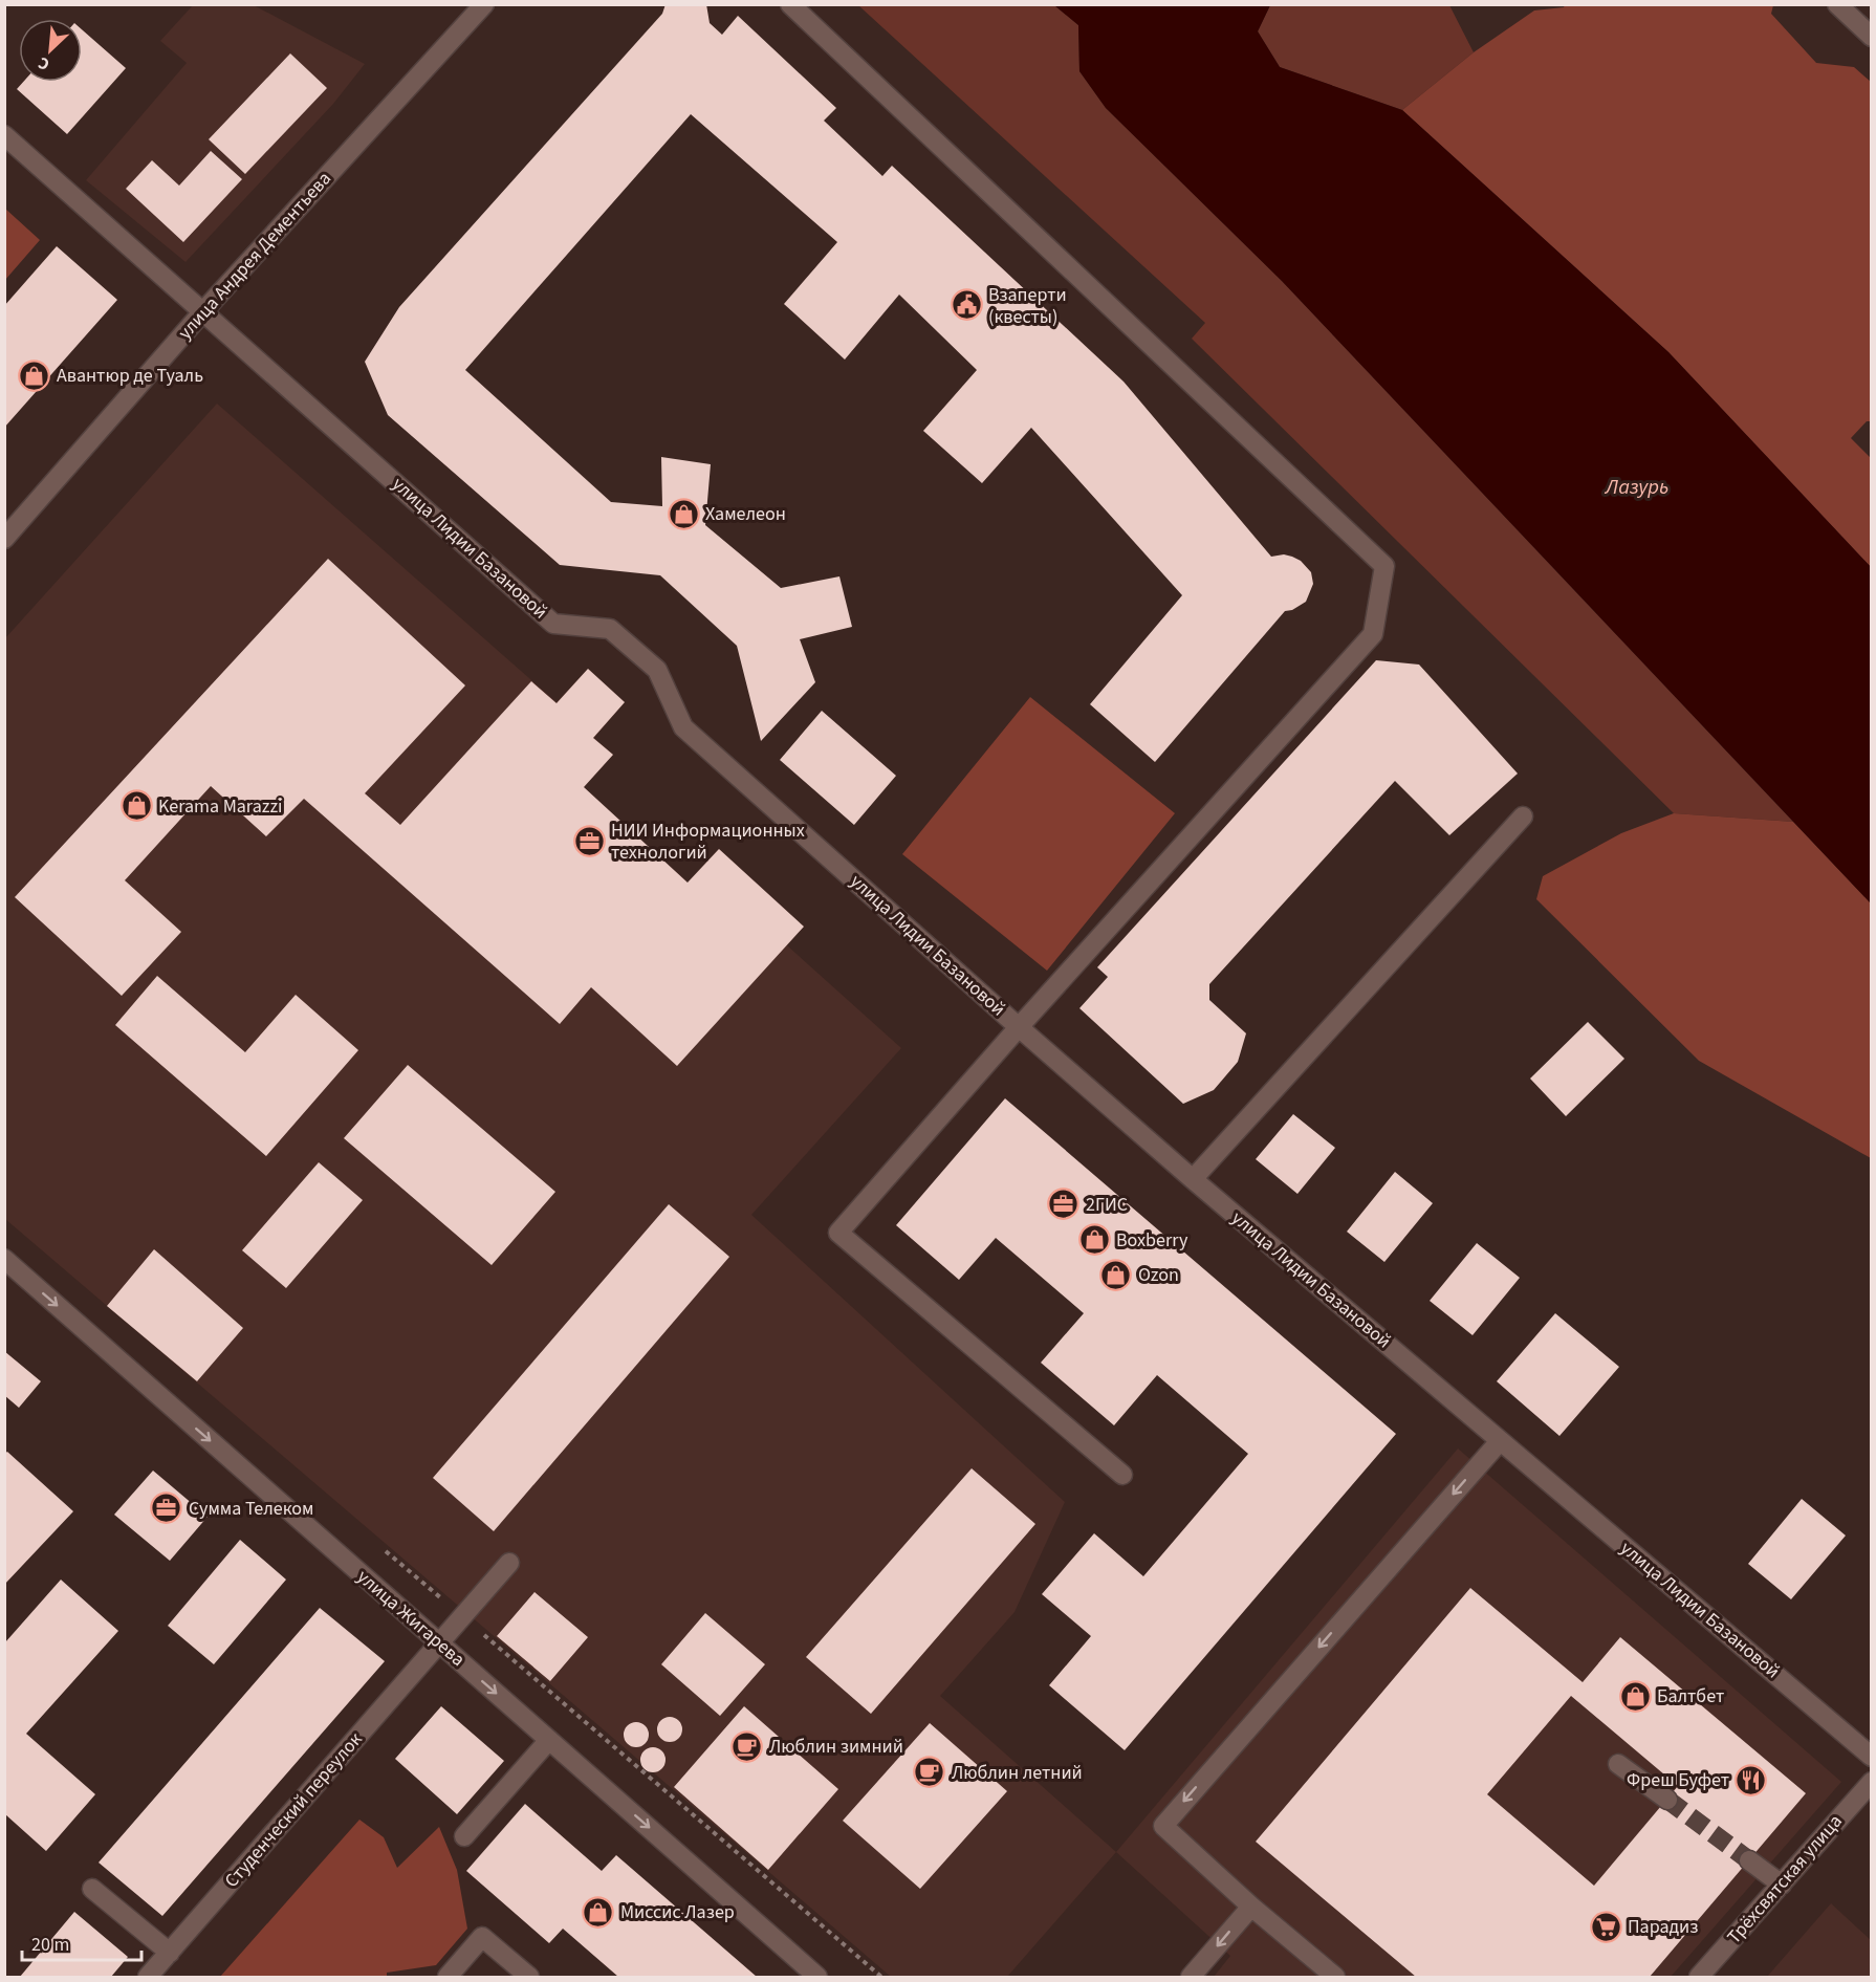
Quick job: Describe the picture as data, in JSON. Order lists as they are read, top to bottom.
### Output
{
  "streets": {
    "street": [
      "улица Андрея Дементьева",
      "улица Лидии Базановой",
      "улица Жигарева",
      "Студенческий переулок",
      "Трёхсвятская улица"
    ]
  },
  "crossings": [
    ["улица Андрея Дементьева", "улица Лидии Базановой"],
    ["улица Жигарева", "Студенческий переулок"]
  ],
  "one_way": ["улица Жигарева"],
  "water": ["Лазурь"],
  "places": {
    "public building": ["Взаперти (квесты)"],
    "shop": [
      "Авантюр де Туаль",
      "Хамелеон",
      "Kerama Marazzi",
      "Boxberry",
      "Ozon",
      "Балтбет",
      "Миссис Лазер"
    ],
    "office": ["НИИ Информационных технологий", "2ГИС", "Сумма Телеком"],
    "cafe": ["Люблин зимний", "Люблин летний"],
    "restaurant": ["Фреш Буфет"],
    "supermarket": ["Парадиз"]
  },
  "scale_bar": "20 m",
  "north": "bottom left"
}
